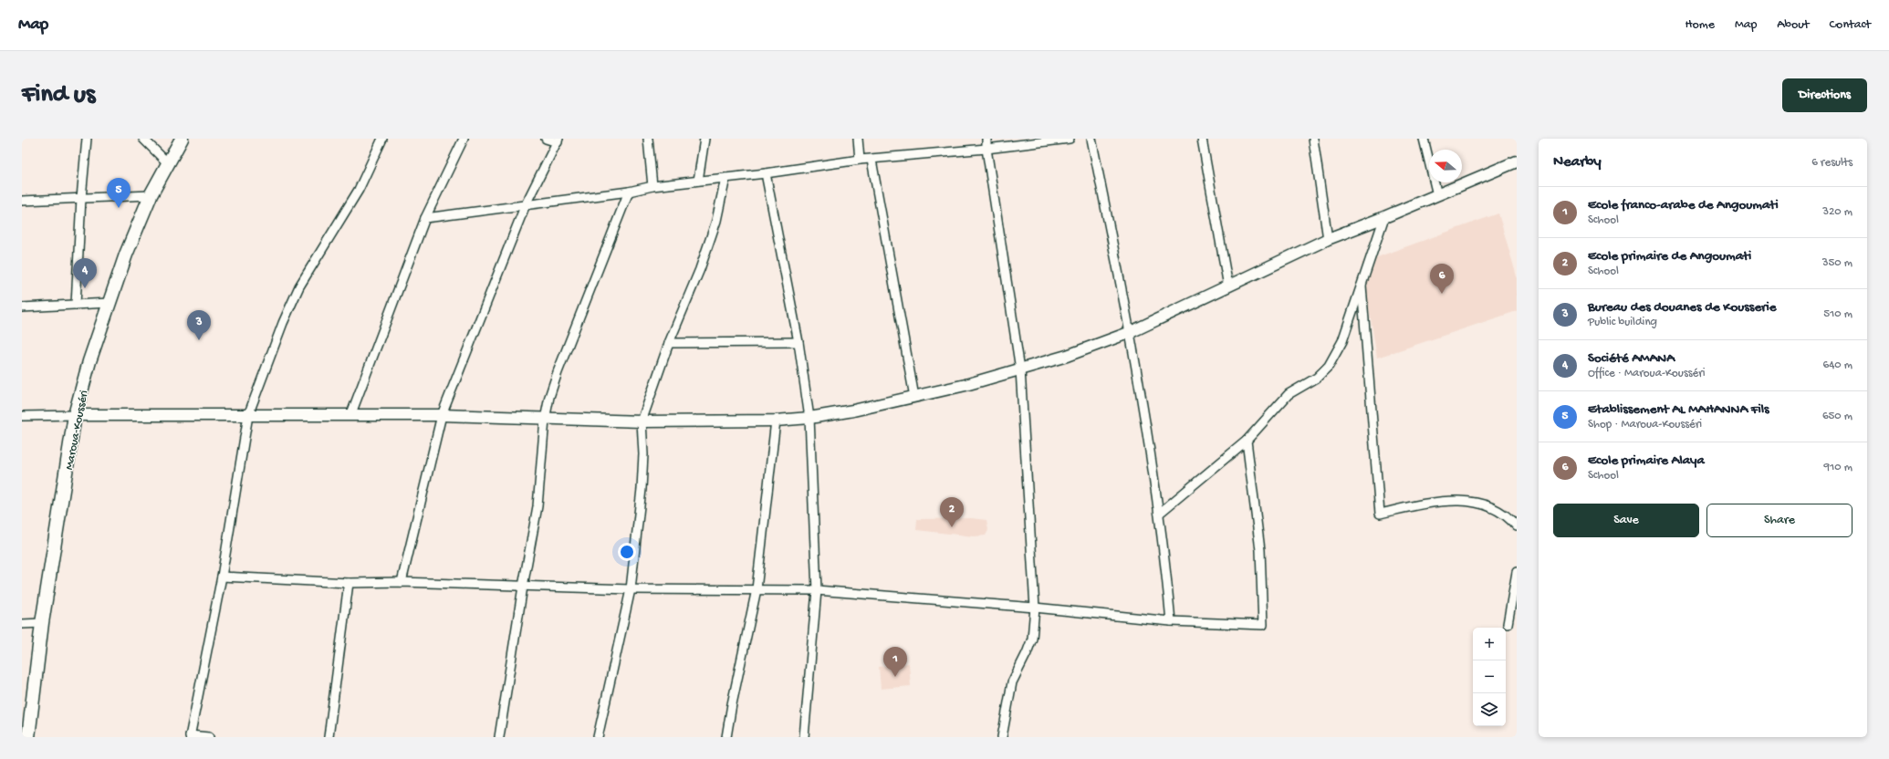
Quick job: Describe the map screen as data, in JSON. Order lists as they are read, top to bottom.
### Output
{
  "streets": {
    "highway": ["Maroua-Kousséri"]
  },
  "north": "left",
  "page": {
    "header": "Map",
    "nav": [
      "Home",
      "Map",
      "About",
      "Contact"
    ],
    "buttons": [
      "Directions",
      ["Save", "Share"]
    ],
    "title": "Find us",
    "heading": ["Nearby", "6 results"],
    "pins": [
      "5",
      "4",
      "6",
      "3",
      "2",
      "1"
    ],
    "list": [
      {
        "mark": "1",
        "name": "Ecole franco-arabe de Angoumati",
        "note": "School",
        "value": "320 m"
      },
      {
        "mark": "2",
        "name": "Ecole primaire de Angoumati",
        "note": "School",
        "value": "350 m"
      },
      {
        "mark": "3",
        "name": "Bureau des douanes de Kousserie",
        "note": "Public building",
        "value": "510 m"
      },
      {
        "mark": "4",
        "name": "Société AMANA",
        "note": "Office · Maroua-Kousséri",
        "value": "640 m"
      },
      {
        "mark": "5",
        "name": "Etablissement AL MAHANNA Fils",
        "note": "Shop · Maroua-Kousséri",
        "value": "650 m"
      },
      {
        "mark": "6",
        "name": "Ecole primaire Alaya",
        "note": "School",
        "value": "910 m"
      }
    ],
    "map_buttons": ["+", "−"]
  }
}
